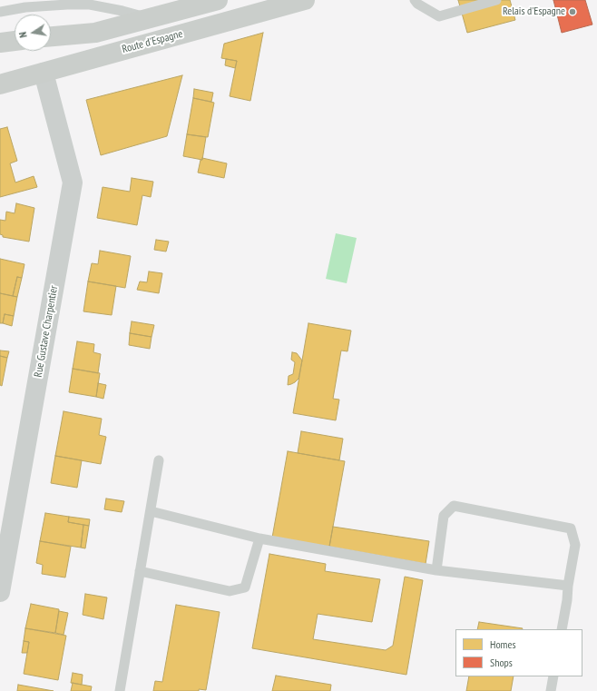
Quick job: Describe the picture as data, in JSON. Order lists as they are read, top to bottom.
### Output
{
  "streets": {
    "main road": ["Route d'Espagne"],
    "street": ["Rue Gustave Charpentier"]
  },
  "crossings": [
    ["Route d'Espagne", "Rue Gustave Charpentier"]
  ],
  "places": ["Relais d'Espagne"],
  "legend": ["Homes", "Shops"],
  "north": "left"
}
